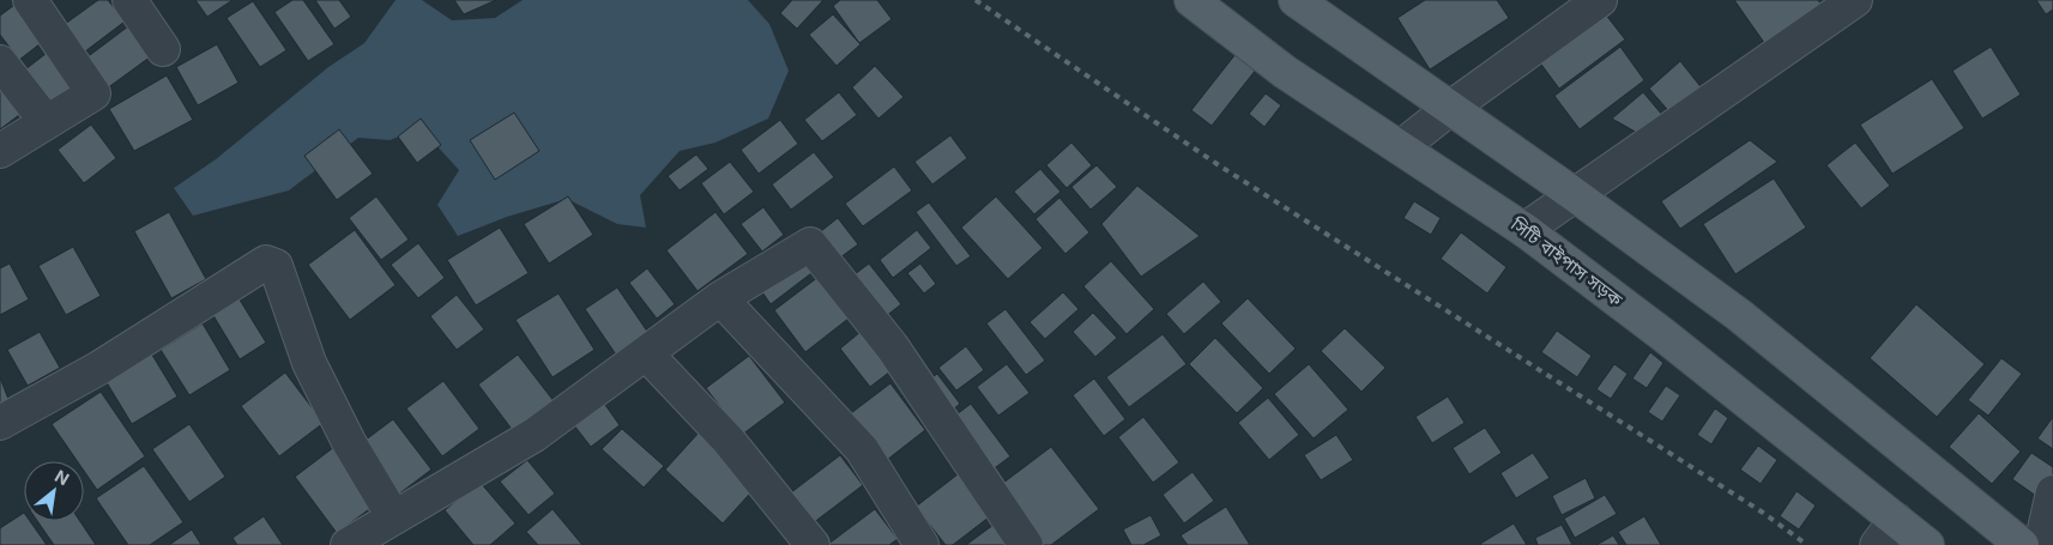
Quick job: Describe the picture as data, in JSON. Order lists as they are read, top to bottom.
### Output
{
  "streets": {
    "main road": ["সিটি বাইপাস সড়ক"]
  },
  "north": "top right"
}
